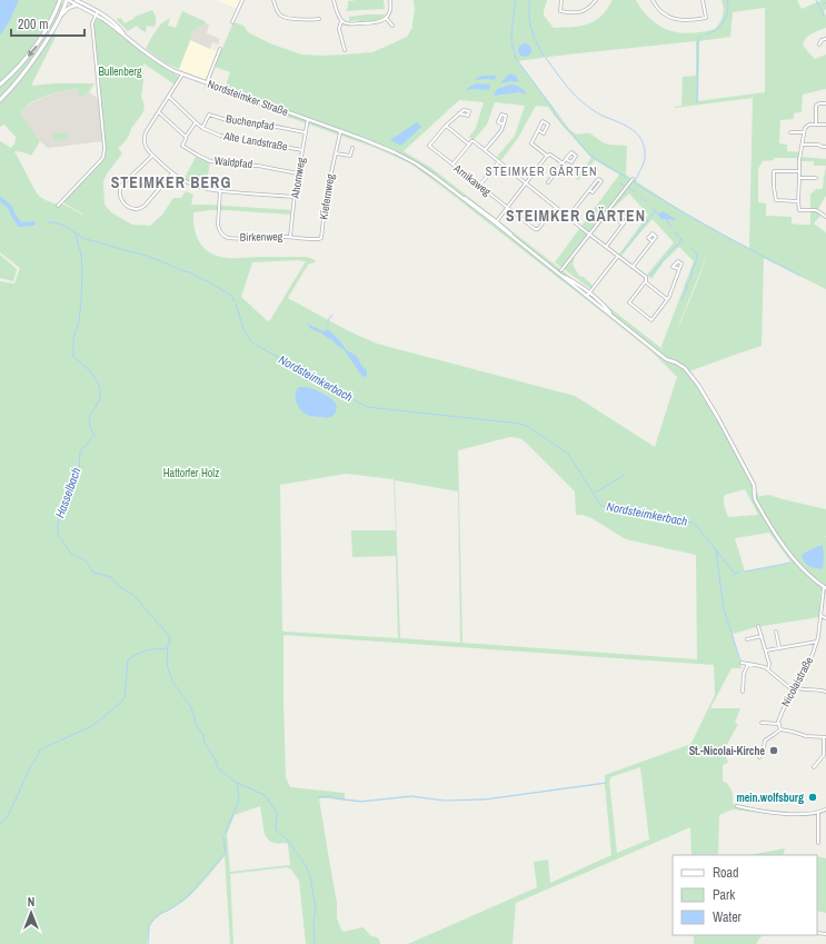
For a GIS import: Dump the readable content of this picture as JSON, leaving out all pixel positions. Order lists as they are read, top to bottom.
{
  "streets": {
    "street": [
      "Nordsteimker Straße",
      "Buchenpfad",
      "Alte Landstraße",
      "Waldpfad",
      "Ahornweg",
      "Arnikaweg",
      "Kiefernweg",
      "Birkenweg",
      "Nicolaistraße"
    ]
  },
  "crossings": [
    ["Nordsteimker Straße", "Ahornweg"],
    ["Nordsteimker Straße", "Kiefernweg"],
    ["Buchenpfad", "Alte Landstraße"],
    ["Buchenpfad", "Ahornweg"],
    ["Alte Landstraße", "Ahornweg"],
    ["Waldpfad", "Ahornweg"],
    ["Ahornweg", "Birkenweg"],
    ["Kiefernweg", "Birkenweg"]
  ],
  "districts": ["STEIMKER GÄRTEN", "STEIMKER BERG", "STEIMKER GÄRTEN"],
  "water": ["Nordsteimkerbach", "Hasselbach"],
  "parks": ["Bullenberg", "Hattorfer Holz"],
  "places": ["St.-Nicolai-Kirche", "mein.wolfsburg"],
  "legend": ["Road", "Park", "Water"],
  "scale_bar": "200 m",
  "north": "top"
}
